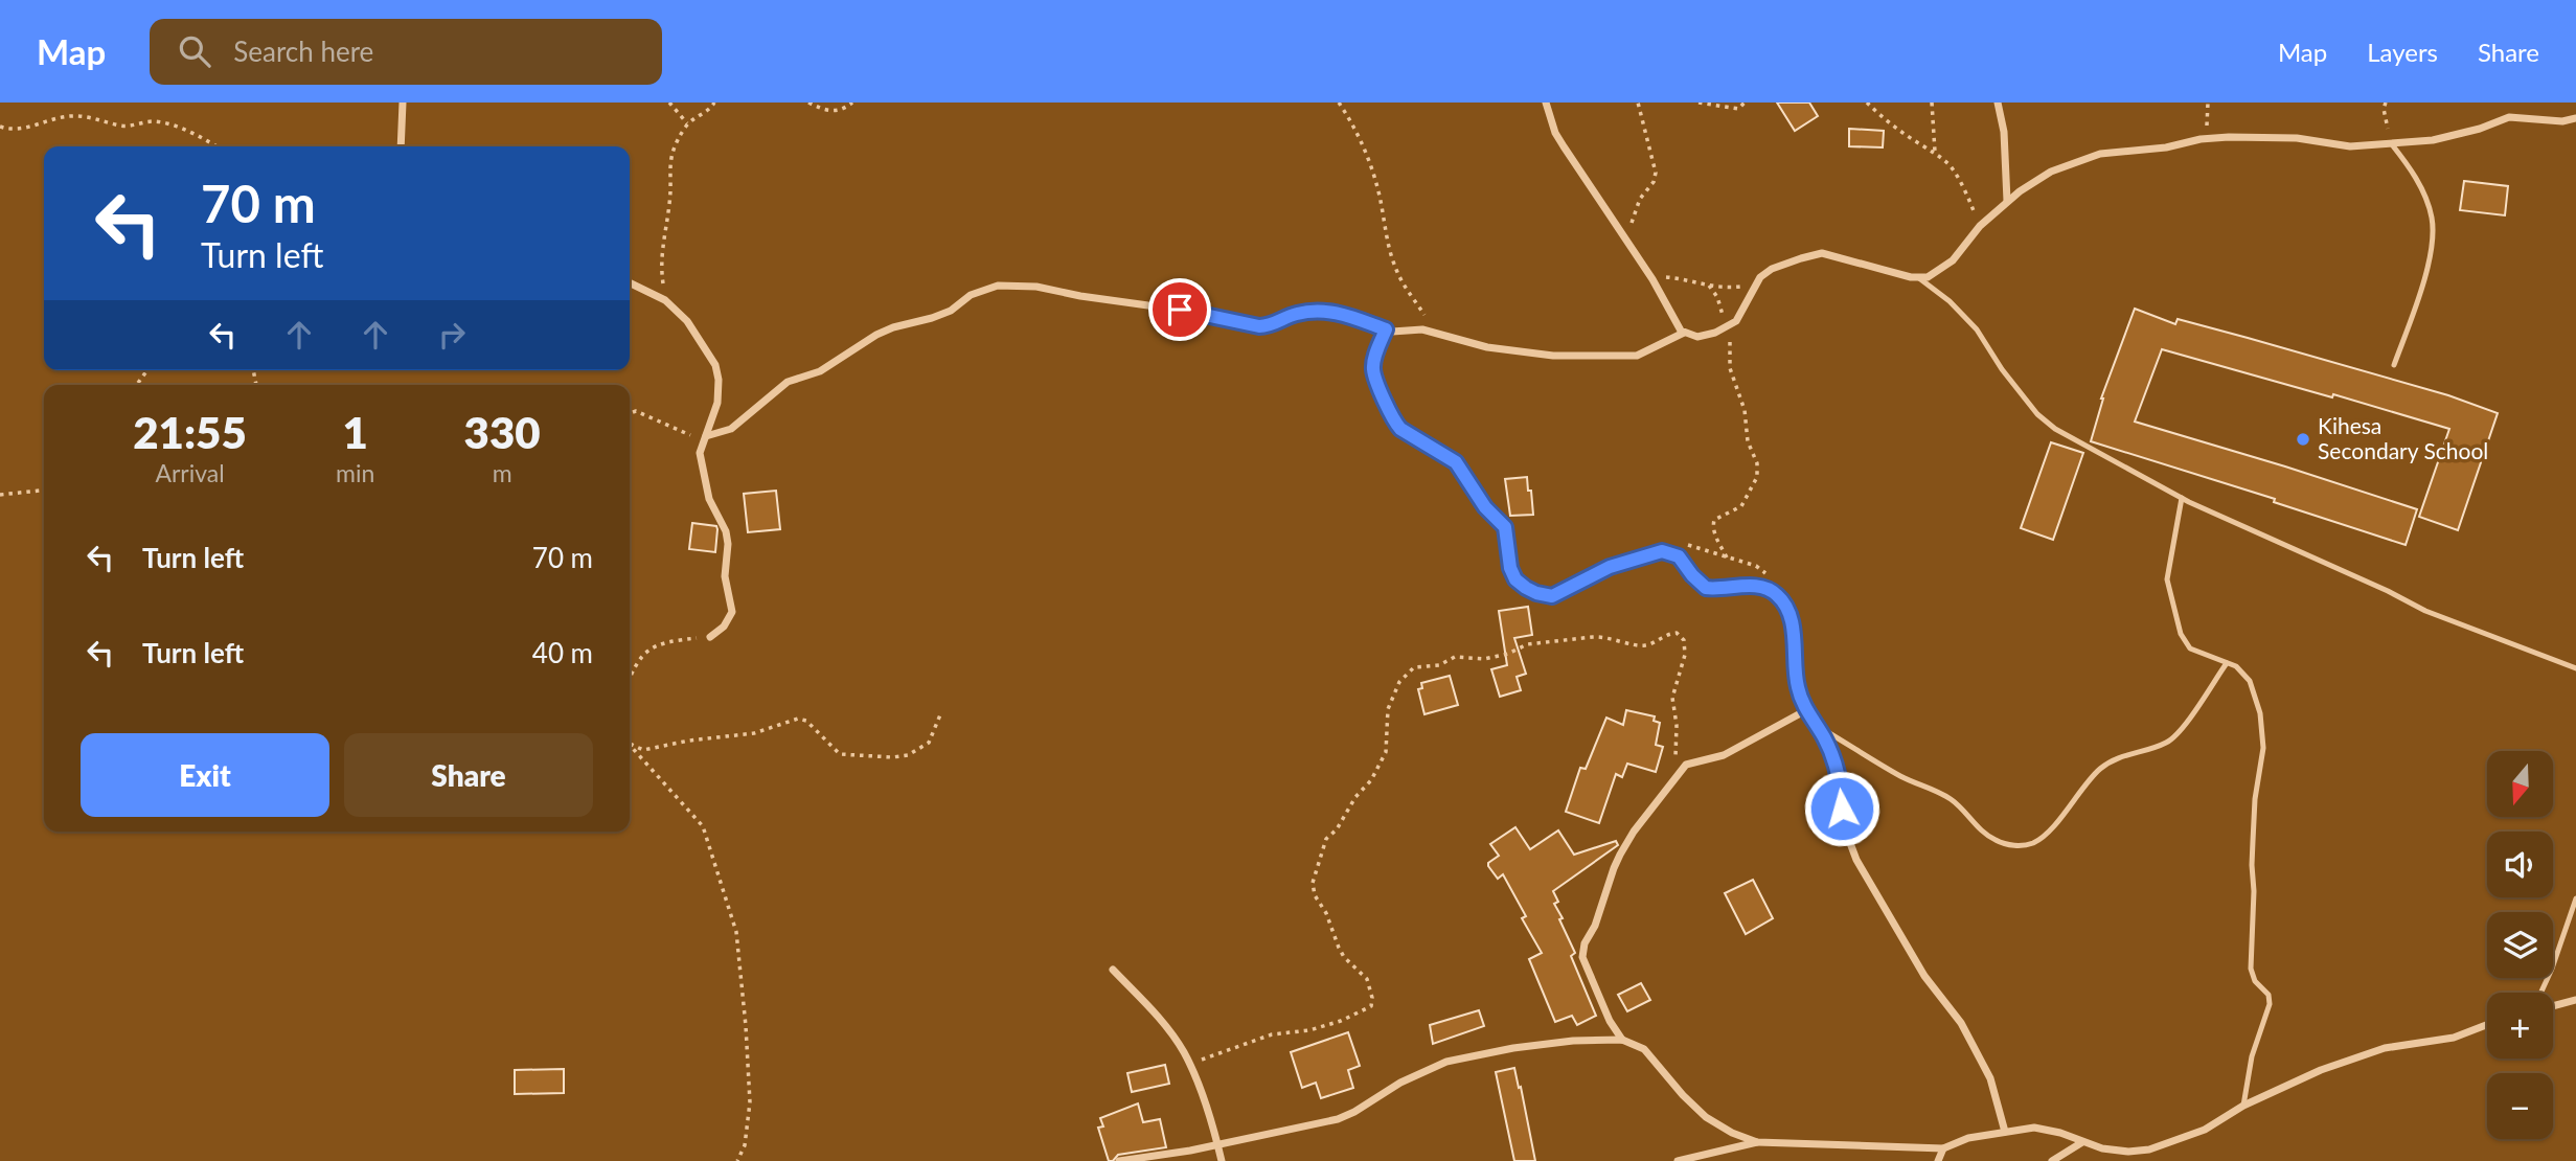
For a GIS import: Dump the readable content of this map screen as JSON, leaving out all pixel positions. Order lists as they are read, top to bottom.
{
  "places": ["Kihesa Secondary School"],
  "north": "bottom",
  "page": {
    "header": "Map",
    "search": "Search here",
    "nav": ["Map", "Layers", "Share"],
    "turn": ["70 m", "Turn left"],
    "eta": [
      "21:55",
      "Arrival",
      "1",
      "min",
      "330",
      "m"
    ],
    "list": [
      {
        "name": "Turn left",
        "value": "70 m"
      },
      {
        "name": "Turn left",
        "value": "40 m"
      }
    ],
    "buttons": ["Exit", "Share"],
    "map_buttons": ["+", "−"]
  }
}
